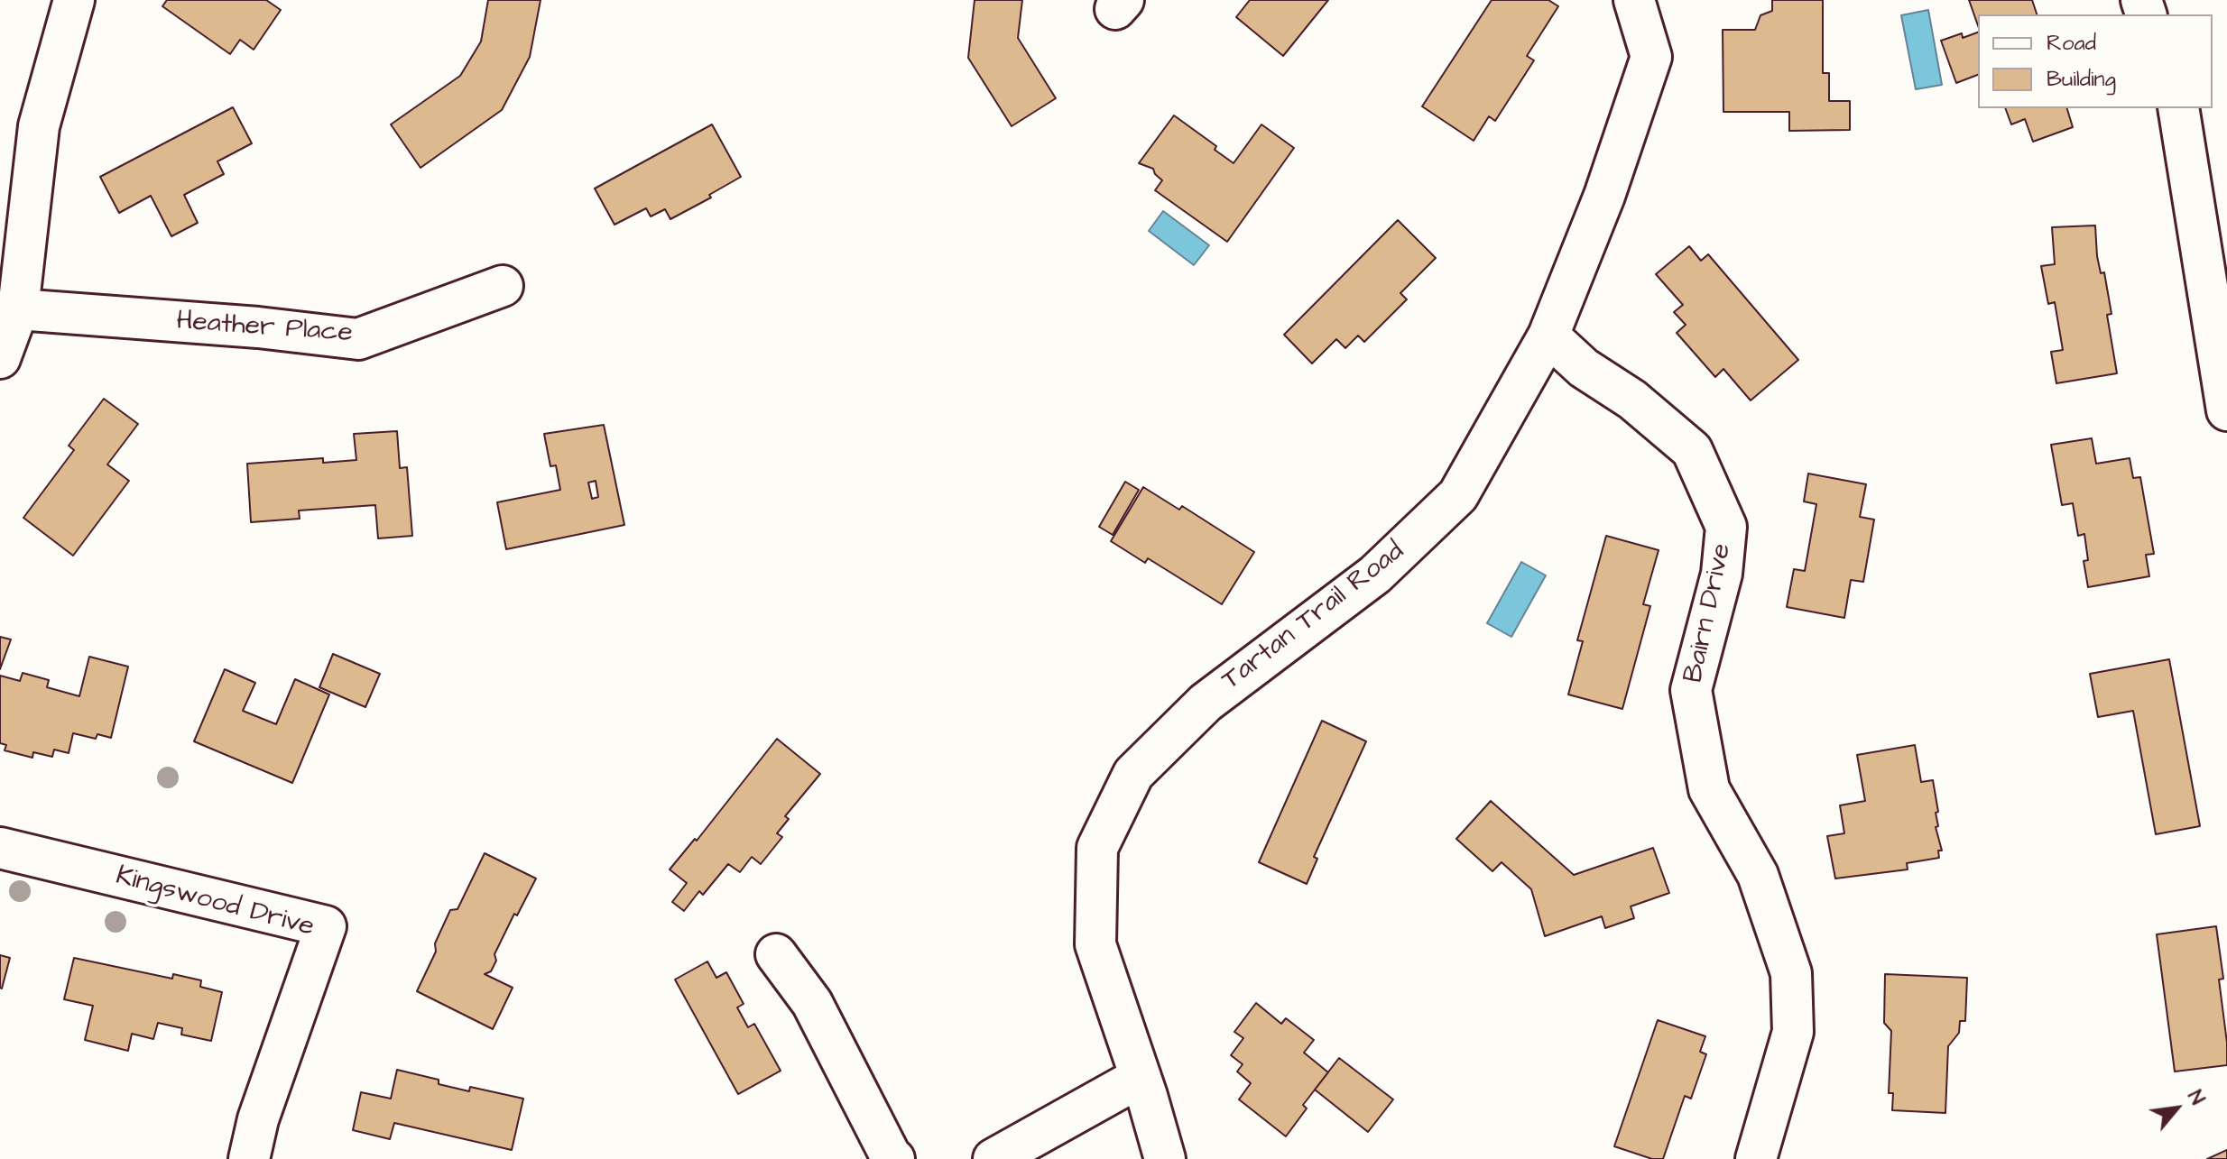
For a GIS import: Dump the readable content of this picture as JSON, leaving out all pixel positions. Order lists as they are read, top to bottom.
{
  "streets": {
    "street": [
      "Heather Place",
      "Bairn Drive",
      "Tartan Trail Road",
      "Kingswood Drive"
    ]
  },
  "crossings": [
    ["Bairn Drive", "Tartan Trail Road"]
  ],
  "legend": ["Road", "Building"],
  "north": "top right"
}
